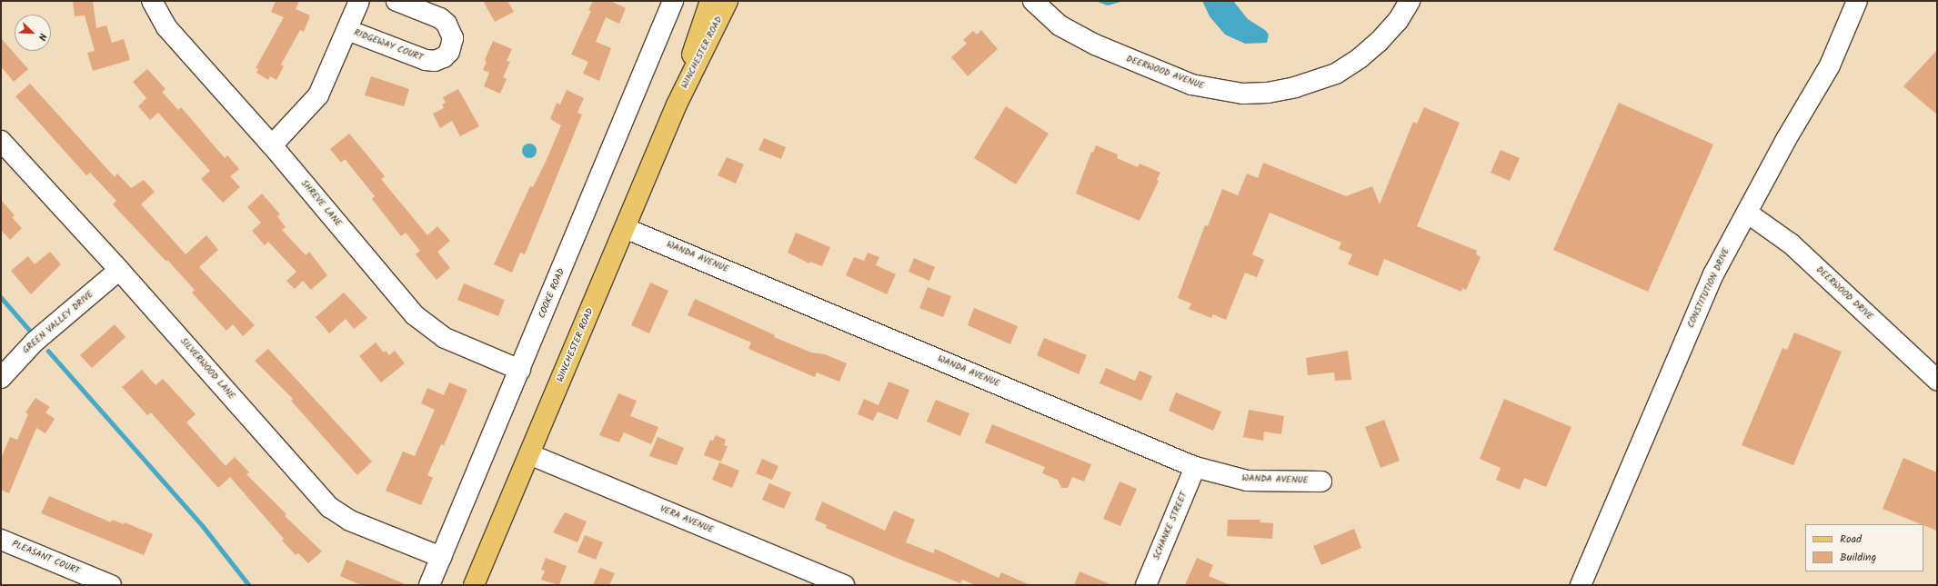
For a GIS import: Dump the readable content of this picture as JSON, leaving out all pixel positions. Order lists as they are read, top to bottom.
{
  "streets": {
    "main road": ["WINCHESTER ROAD"],
    "street": [
      "RIDGEWAY COURT",
      "DEERWOOD AVENUE",
      "SHREVE LANE",
      "WANDA AVENUE",
      "CONSTITUTION DRIVE",
      "COOKE ROAD",
      "DEERWOOD DRIVE",
      "GREEN VALLEY DRIVE",
      "SILVERWOOD LANE",
      "VERA AVENUE",
      "SCHANKE STREET",
      "PLEASANT COURT"
    ]
  },
  "crossings": [
    ["WINCHESTER ROAD", "WANDA AVENUE"],
    ["WINCHESTER ROAD", "VERA AVENUE"],
    ["SHREVE LANE", "COOKE ROAD"],
    ["WANDA AVENUE", "SCHANKE STREET"],
    ["CONSTITUTION DRIVE", "DEERWOOD DRIVE"],
    ["COOKE ROAD", "SILVERWOOD LANE"],
    ["GREEN VALLEY DRIVE", "SILVERWOOD LANE"]
  ],
  "legend": ["Road", "Building"],
  "north": "bottom right"
}
